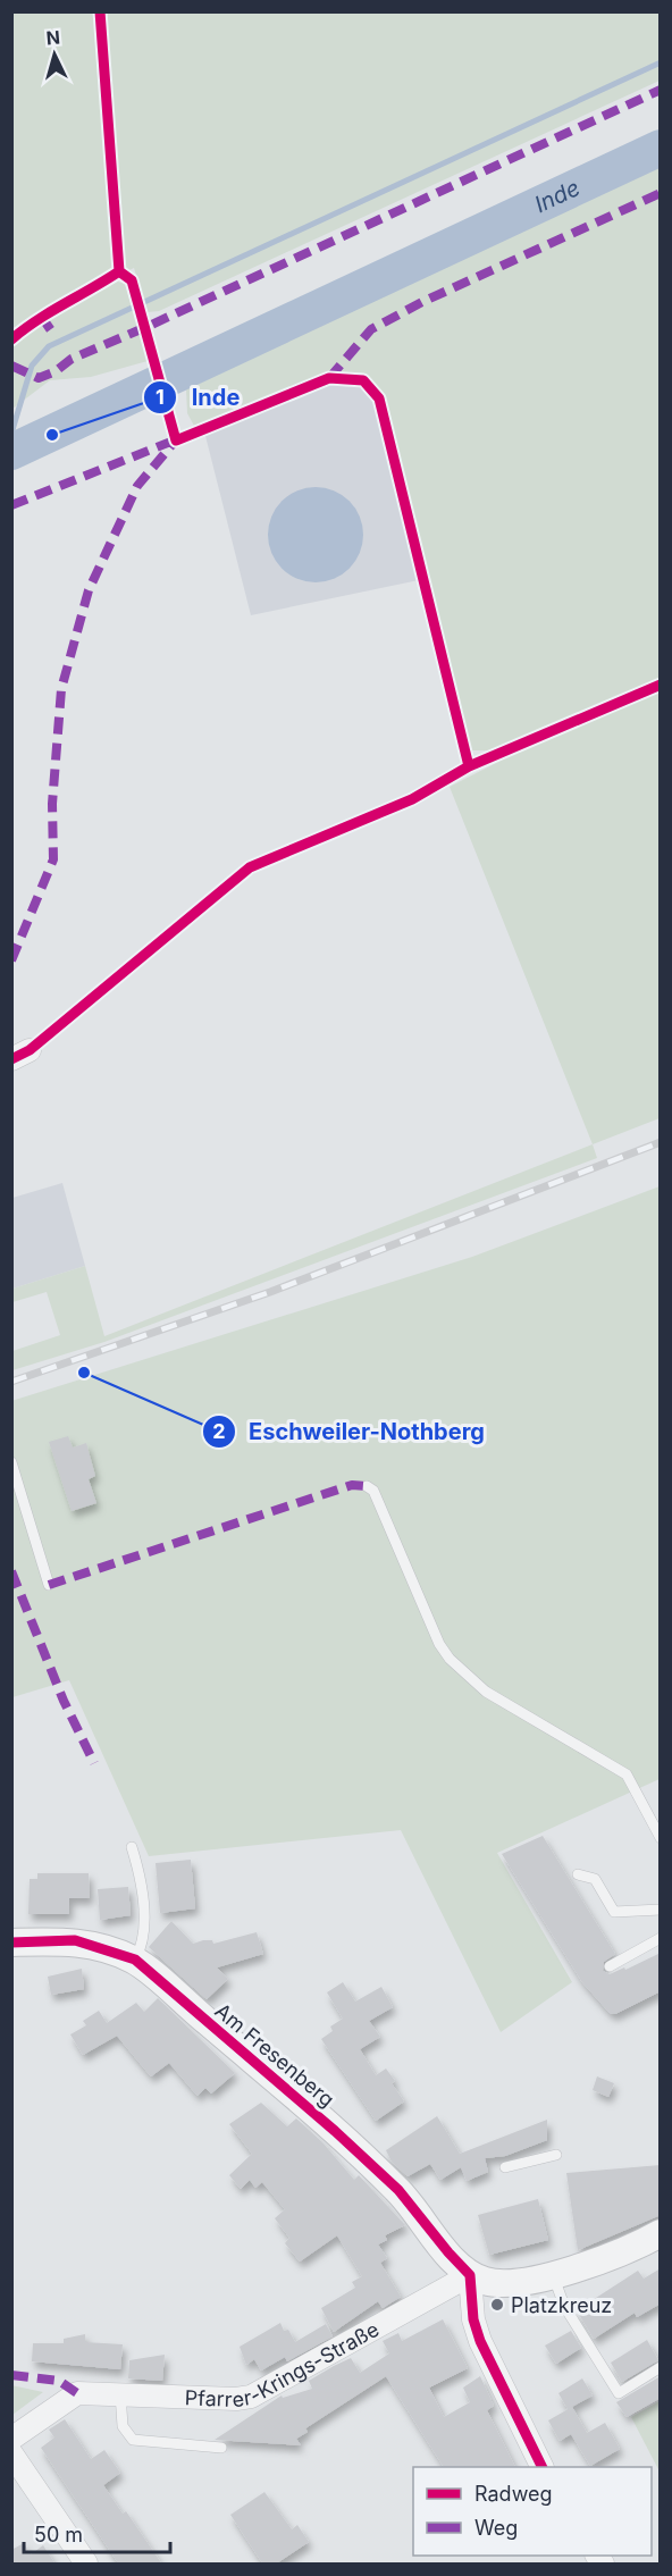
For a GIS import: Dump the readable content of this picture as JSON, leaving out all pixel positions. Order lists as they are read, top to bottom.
{
  "streets": {
    "street": ["Am Fresenberg", "Pfarrer-Krings-Straße"]
  },
  "crossings": [
    ["Am Fresenberg", "Pfarrer-Krings-Straße"]
  ],
  "water": ["Inde"],
  "places": ["Inde", "Eschweiler-Nothberg", "Platzkreuz"],
  "legend": ["Radweg", "Weg"],
  "scale_bar": "50 m",
  "north": "top"
}
